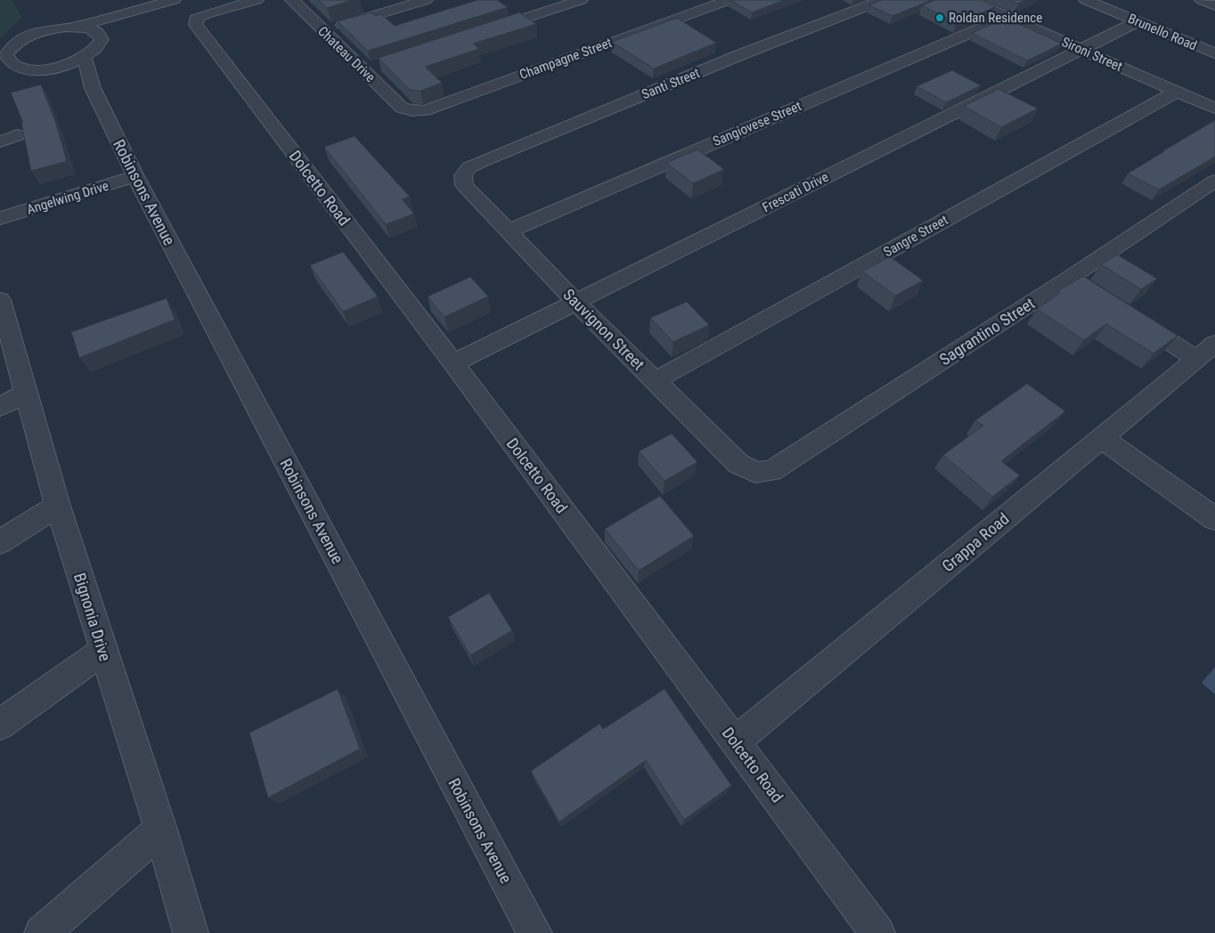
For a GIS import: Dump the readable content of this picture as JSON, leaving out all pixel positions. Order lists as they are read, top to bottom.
{
  "streets": {
    "street": [
      "Brunello Road",
      "Chateau Drive",
      "Sironi Street",
      "Champagne Street",
      "Santi Street",
      "Sangiovese Street",
      "Dolcetto Road",
      "Robinsons Avenue",
      "Frescati Drive",
      "Angelwing Drive",
      "Sangre Street",
      "Sauvignon Street",
      "Sagrantino Street",
      "Grappa Road",
      "Bignonia Drive"
    ]
  },
  "crossings": [
    ["Brunello Road", "Frescati Drive"],
    ["Chateau Drive", "Champagne Street"],
    ["Sironi Street", "Sangiovese Street"],
    ["Sironi Street", "Frescati Drive"],
    ["Sironi Street", "Sangre Street"],
    ["Santi Street", "Sauvignon Street"],
    ["Sangiovese Street", "Sauvignon Street"],
    ["Dolcetto Road", "Frescati Drive"],
    ["Dolcetto Road", "Grappa Road"],
    ["Robinsons Avenue", "Angelwing Drive"],
    ["Frescati Drive", "Sauvignon Street"],
    ["Sangre Street", "Sauvignon Street"],
    ["Sauvignon Street", "Sagrantino Street"]
  ],
  "places": ["Roldan Residence"]
}
